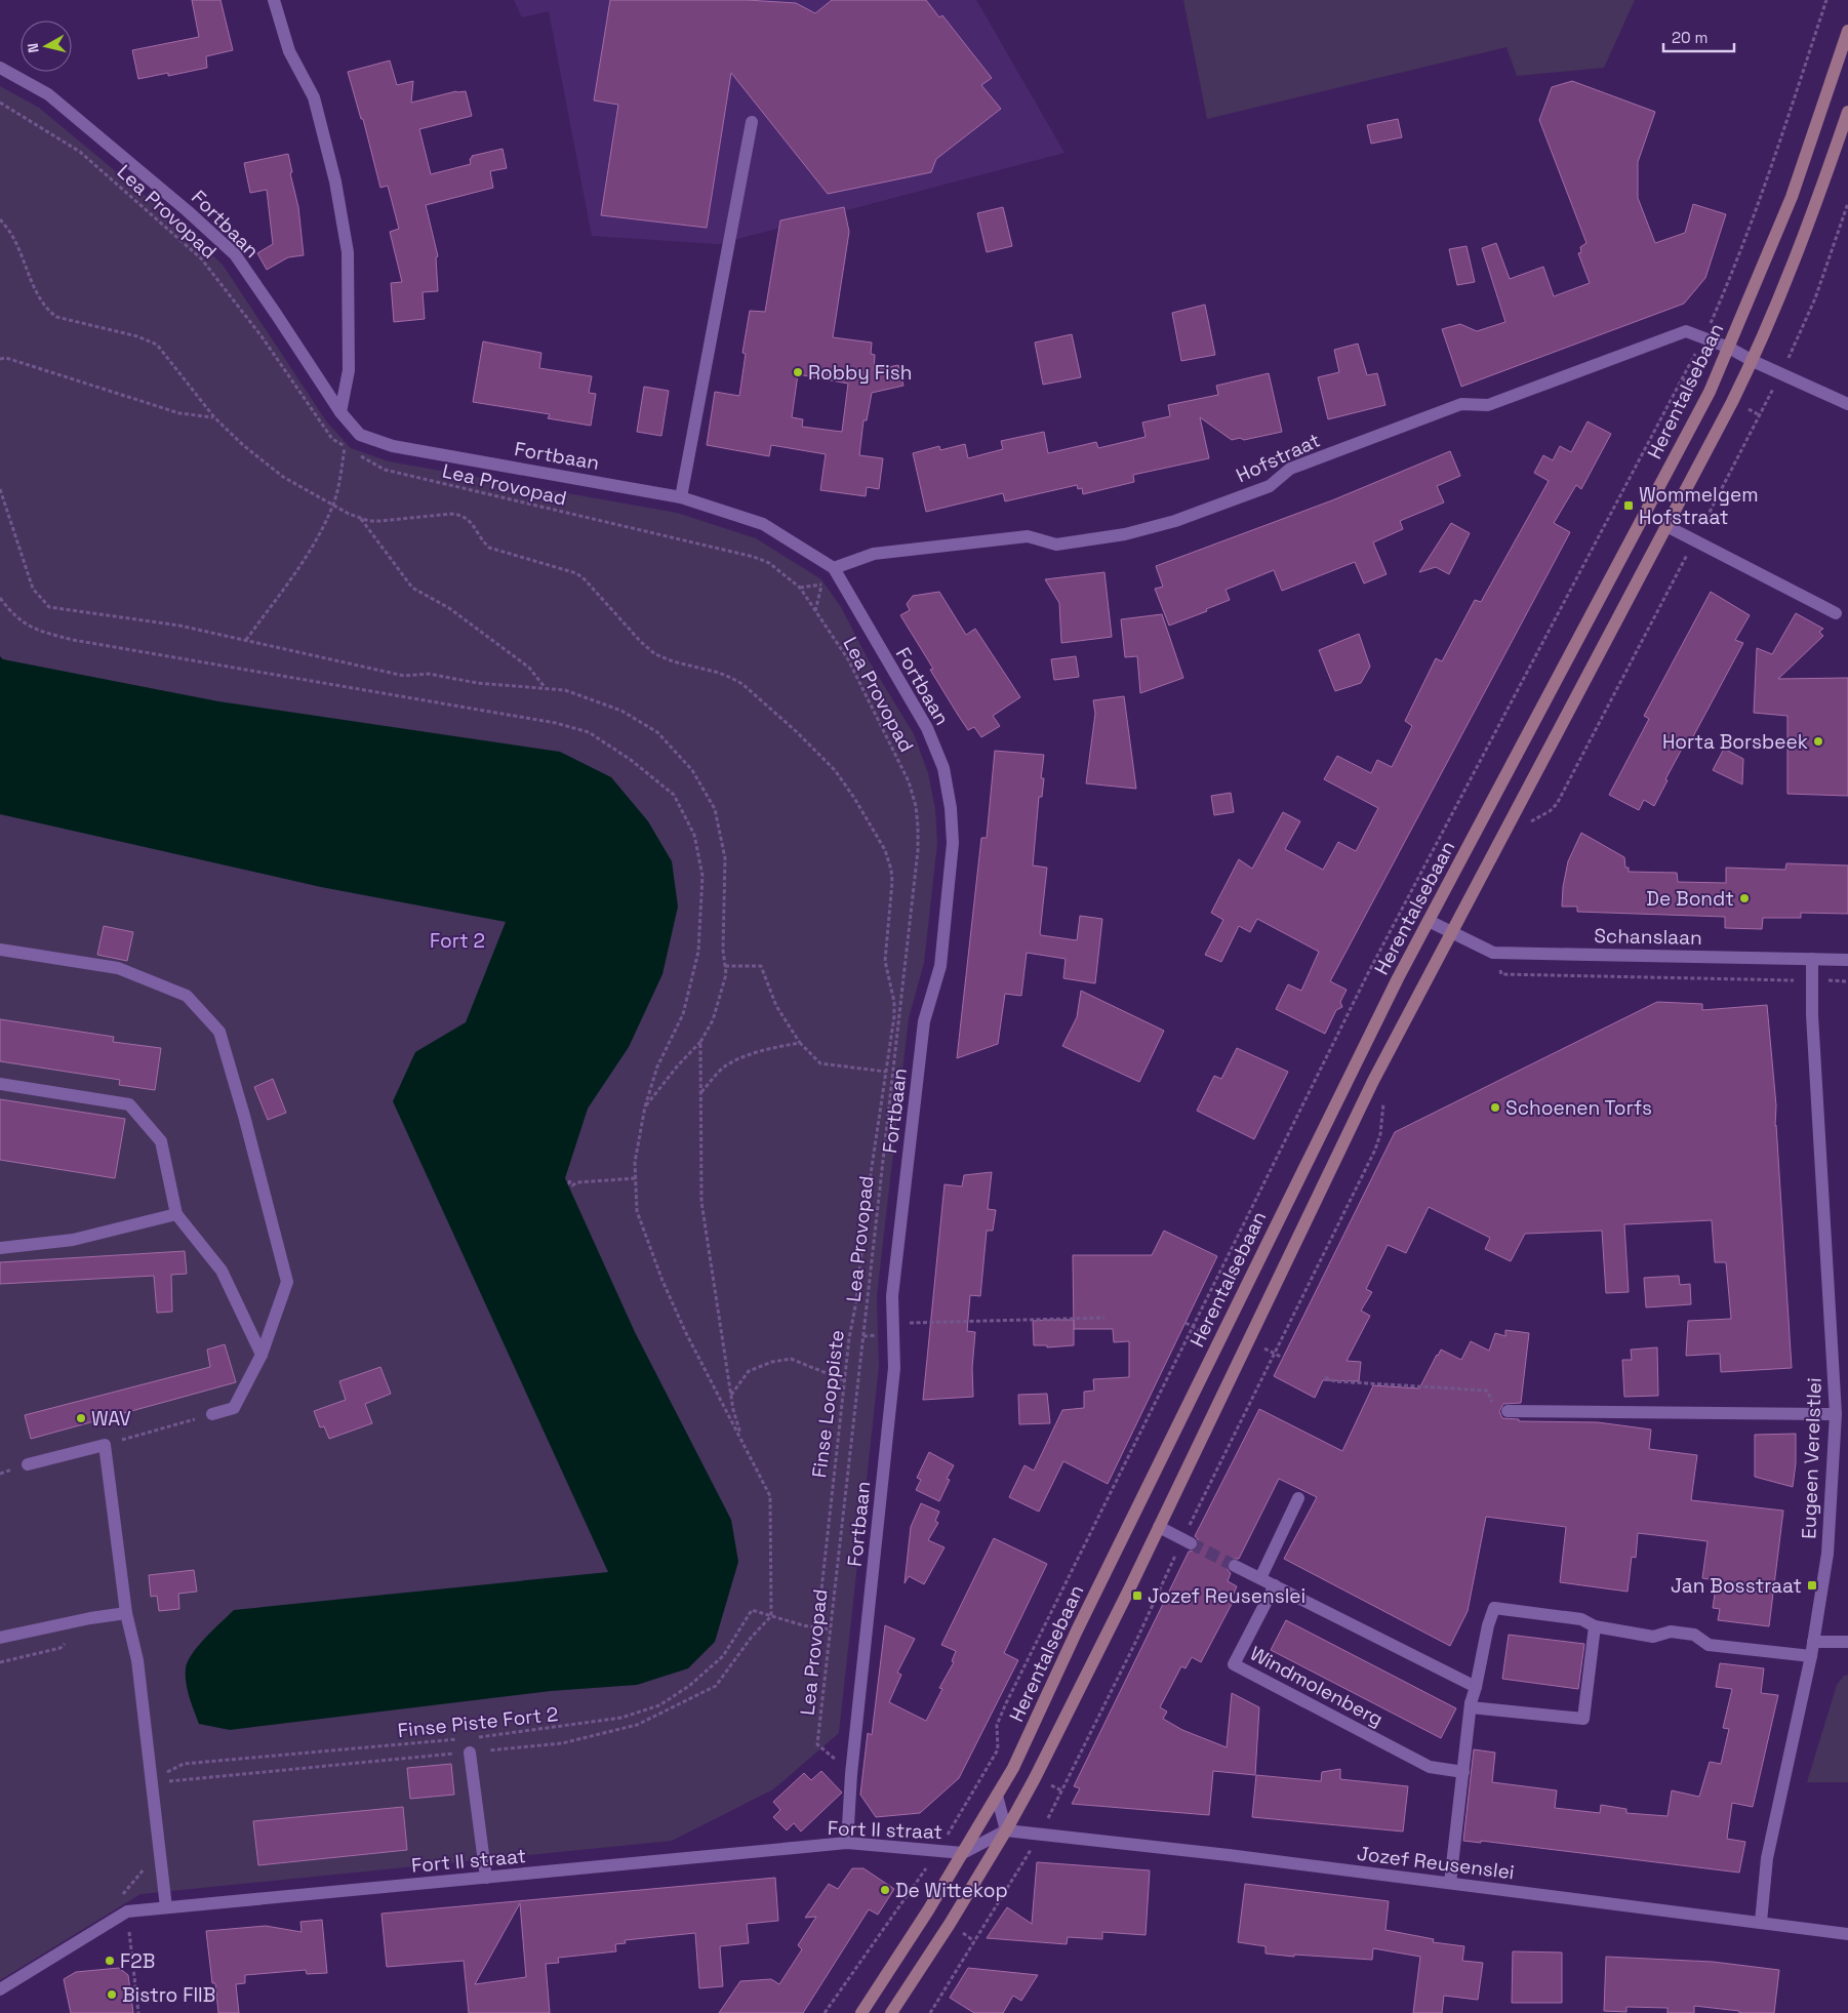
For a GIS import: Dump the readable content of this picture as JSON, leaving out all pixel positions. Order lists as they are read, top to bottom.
{
  "streets": {
    "main road": ["Herentalsebaan"],
    "street": [
      "Fortbaan",
      "Hofstraat",
      "Schanslaan",
      "Eugeen Verelstlei",
      "Windmolenberg",
      "Fort II straat",
      "Jozef Reusenslei"
    ],
    "path": ["Lea Provopad", "Finse Looppiste", "Finse Piste Fort 2"]
  },
  "crossings": [
    ["Lea Provopad", "Fortbaan"],
    ["Fortbaan", "Hofstraat"],
    ["Fortbaan", "Fort II straat"],
    ["Herentalsebaan", "Hofstraat"],
    ["Herentalsebaan", "Schanslaan"],
    ["Herentalsebaan", "Fort II straat"],
    ["Schanslaan", "Eugeen Verelstlei"],
    ["Eugeen Verelstlei", "Jozef Reusenslei"]
  ],
  "parks": ["Fort 2"],
  "places": {
    "other": [
      "Robby Fish",
      "Horta Borsbeek",
      "De Bondt",
      "Schoenen Torfs",
      "WAV",
      "De Wittekop",
      "F2B",
      "Bistro FIIB"
    ],
    "transit": ["Wommelgem Hofstraat", "Jan Bosstraat", "Jozef Reusenslei"]
  },
  "scale_bar": "20 m",
  "north": "left"
}
